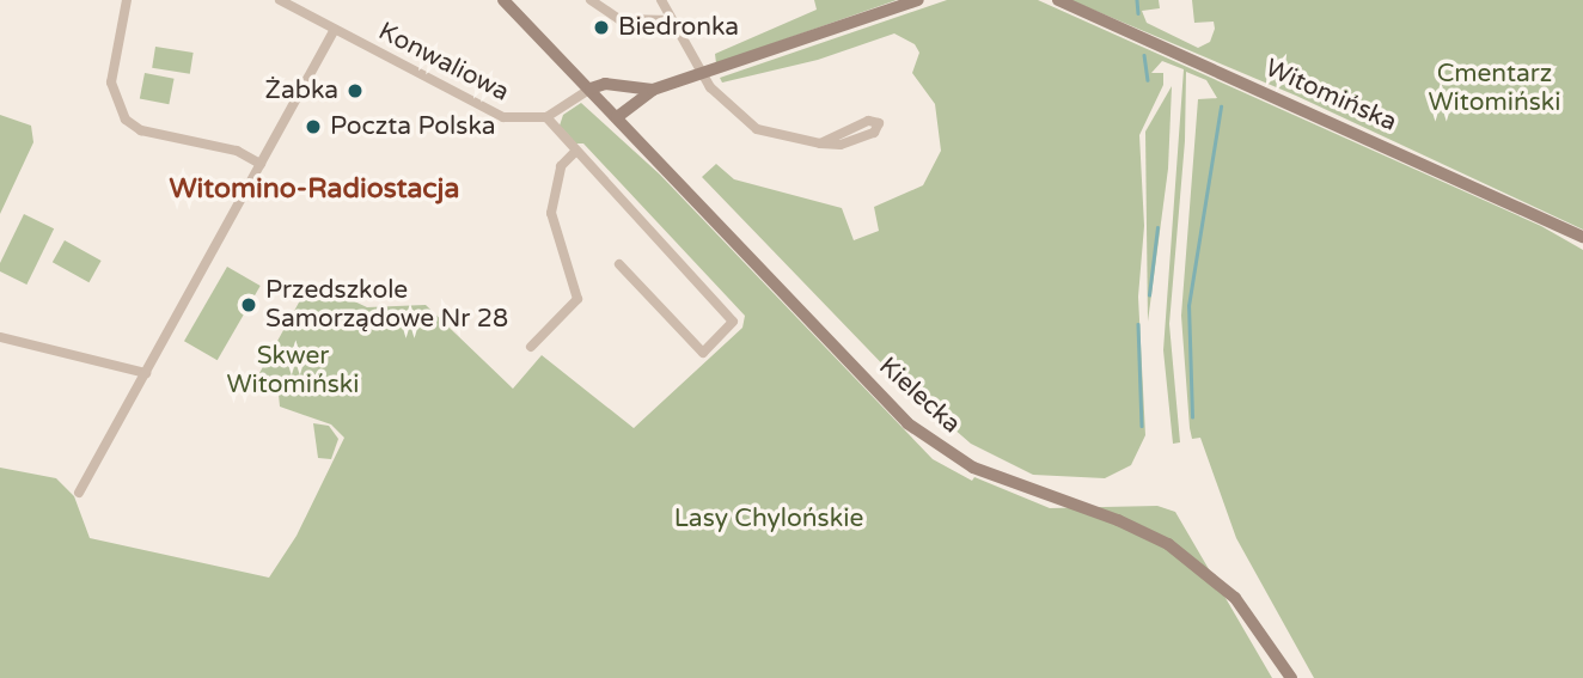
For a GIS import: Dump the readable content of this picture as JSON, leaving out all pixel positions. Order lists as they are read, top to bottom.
{
  "streets": {
    "main road": ["Witomińska", "Kielecka"],
    "street": ["Konwaliowa"]
  },
  "districts": ["Witomino-Radiostacja"],
  "parks": ["Cmentarz Witomiński", "Skwer Witomiński", "Lasy Chylońskie"],
  "places": [
    "Biedronka",
    "Żabka",
    "Poczta Polska",
    "Przedszkole Samorządowe Nr 28"
  ]
}
